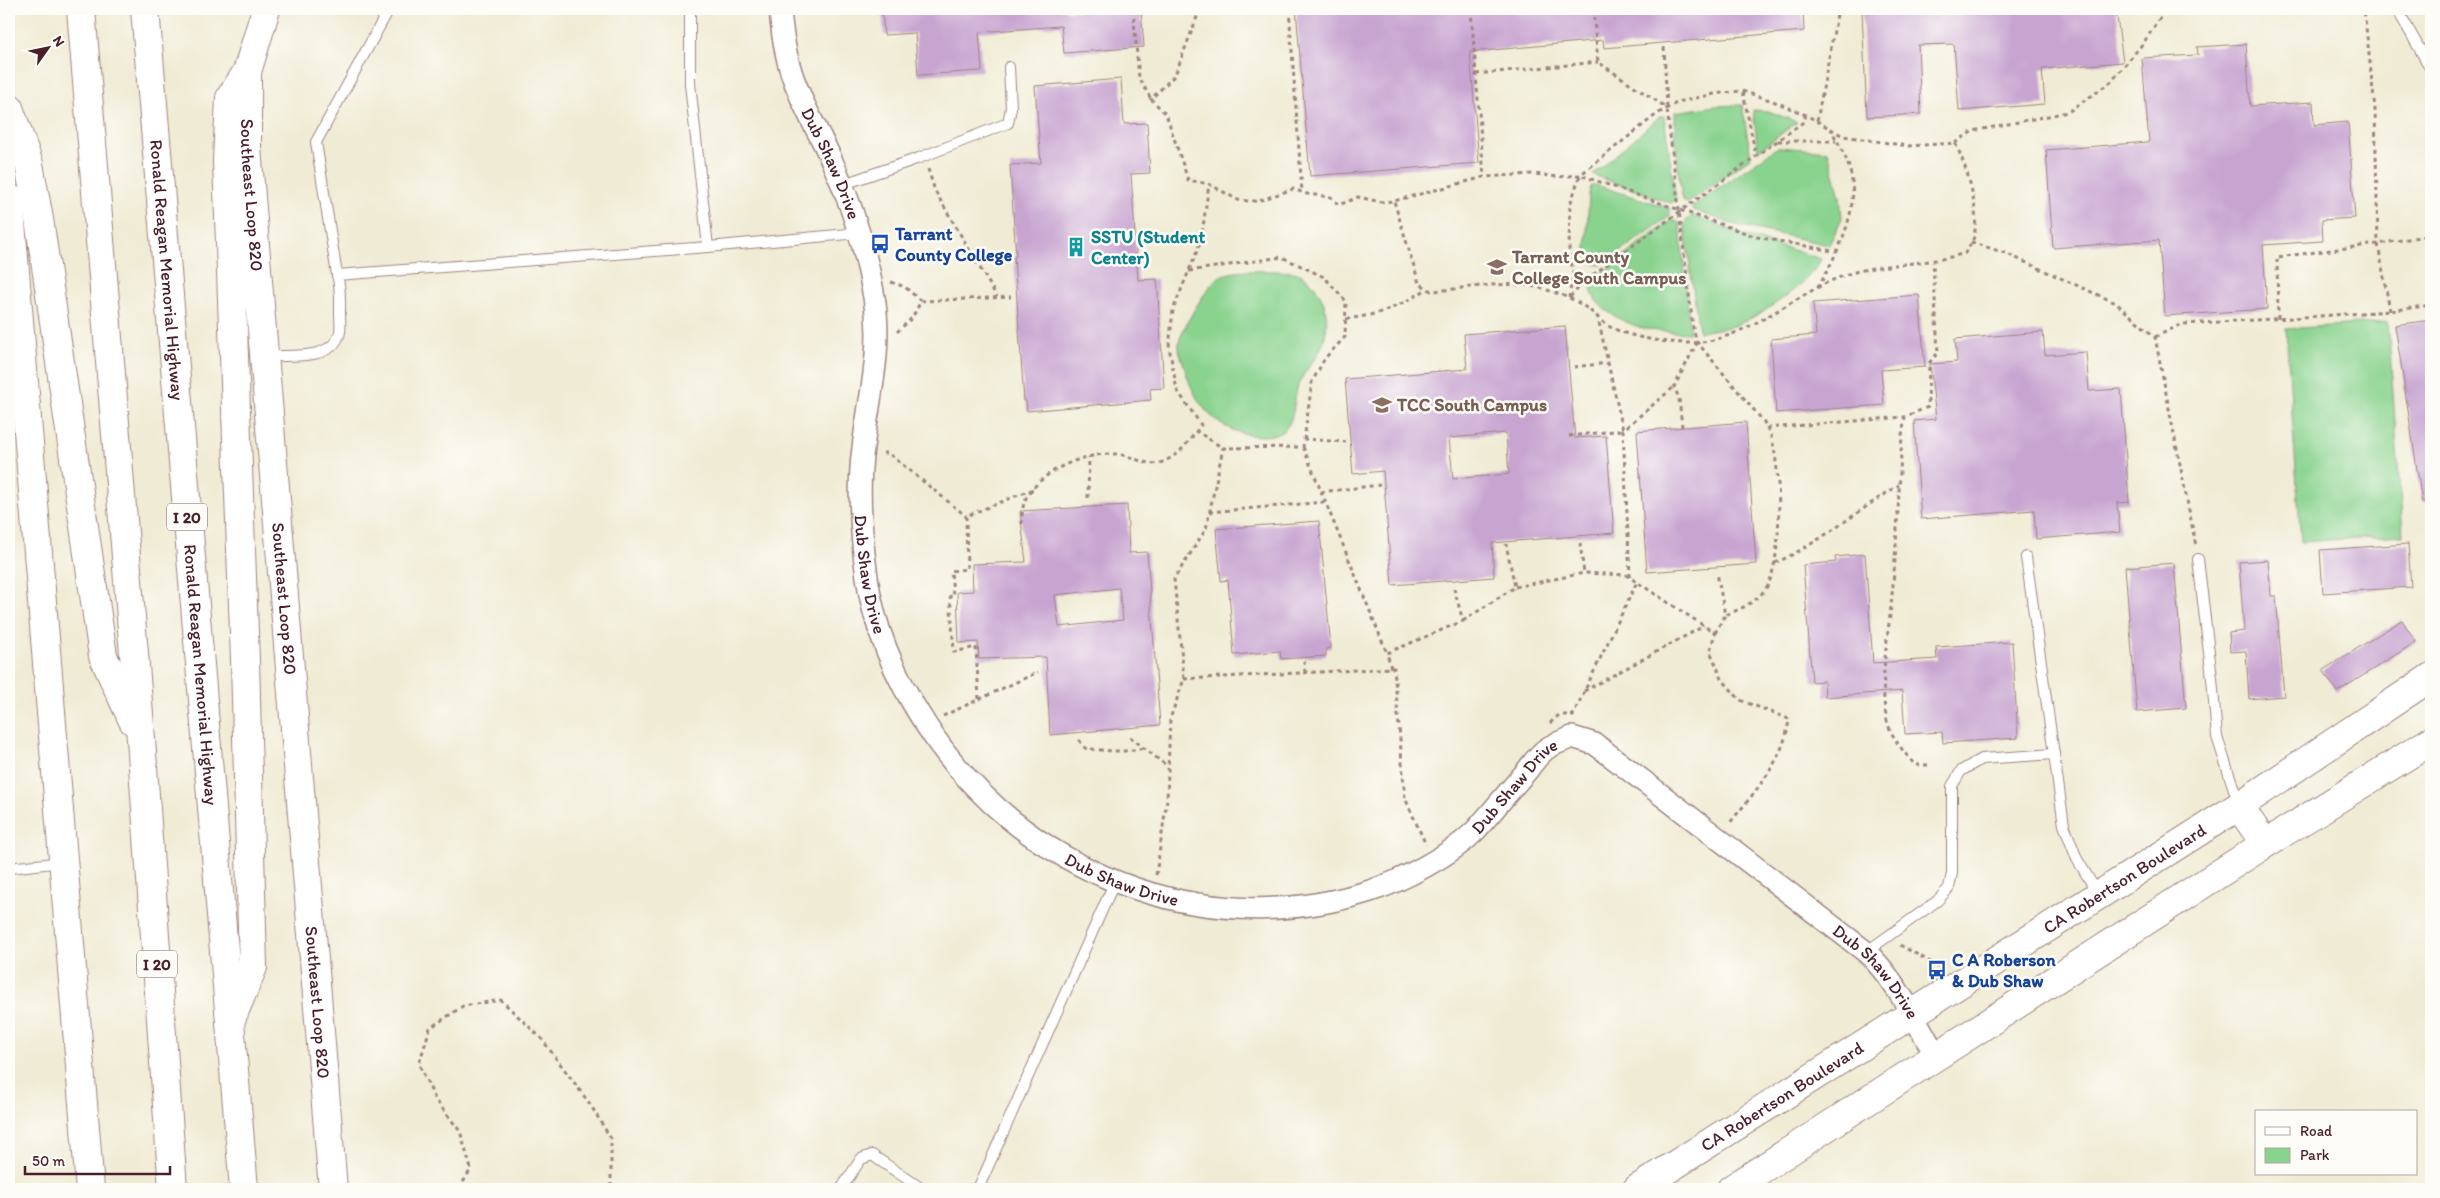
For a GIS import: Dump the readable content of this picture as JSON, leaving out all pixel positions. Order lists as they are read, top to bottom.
{
  "streets": {
    "main road": [
      "Southeast Loop 820",
      "Ronald Reagan Memorial Highway",
      "I 20",
      "CA Robertson Boulevard"
    ],
    "street": ["Dub Shaw Drive"]
  },
  "crossings": [
    ["Dub Shaw Drive", "CA Robertson Boulevard"]
  ],
  "places": {
    "bus stop": ["Tarrant County College", "C A Roberson & Dub Shaw"],
    "building": ["SSTU (Student Center)"],
    "school or university": ["Tarrant County College South Campus", "TCC South Campus"]
  },
  "legend": ["Road", "Park"],
  "scale_bar": "50 m",
  "north": "top right"
}
